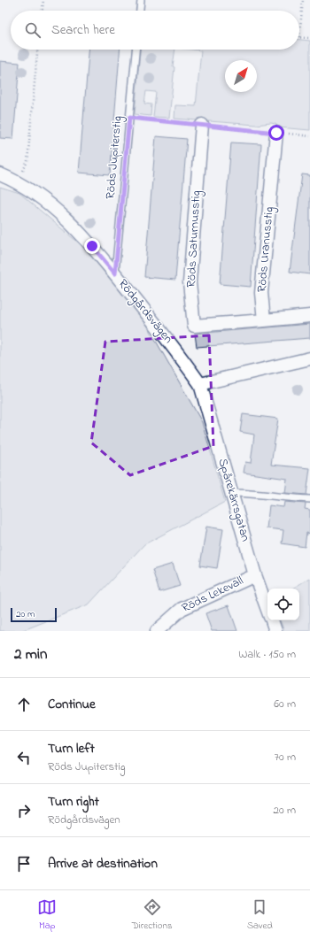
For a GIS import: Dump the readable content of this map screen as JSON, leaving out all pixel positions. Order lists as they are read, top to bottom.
{
  "streets": {
    "street": [
      "Röds Saturnusstig",
      "Röds Uranusstig",
      "Rödgårdsvägen",
      "Spårekärrsgatan",
      "Röds Lekevall"
    ],
    "lane": ["Röds Jupiterstig"]
  },
  "crossings": [
    ["Röds Jupiterstig", "Rödgårdsvägen"],
    ["Röds Saturnusstig", "Röds Uranusstig"],
    ["Rödgårdsvägen", "Spårekärrsgatan"],
    ["Spårekärrsgatan", "Röds Lekevall"]
  ],
  "scale_bar": "20 m",
  "north": "top right",
  "page": {
    "search": "Search here",
    "scale": "20 m",
    "heading": ["2 min", "Walk · 150 m"],
    "list": [
      ["Continue", "60 m"],
      ["Turn left", "Röds Jupiterstig", "70 m"],
      ["Turn right", "Rödgårdsvägen", "20 m"],
      "Arrive at destination"
    ],
    "nav": ["Map", "Directions", "Saved"]
  }
}
